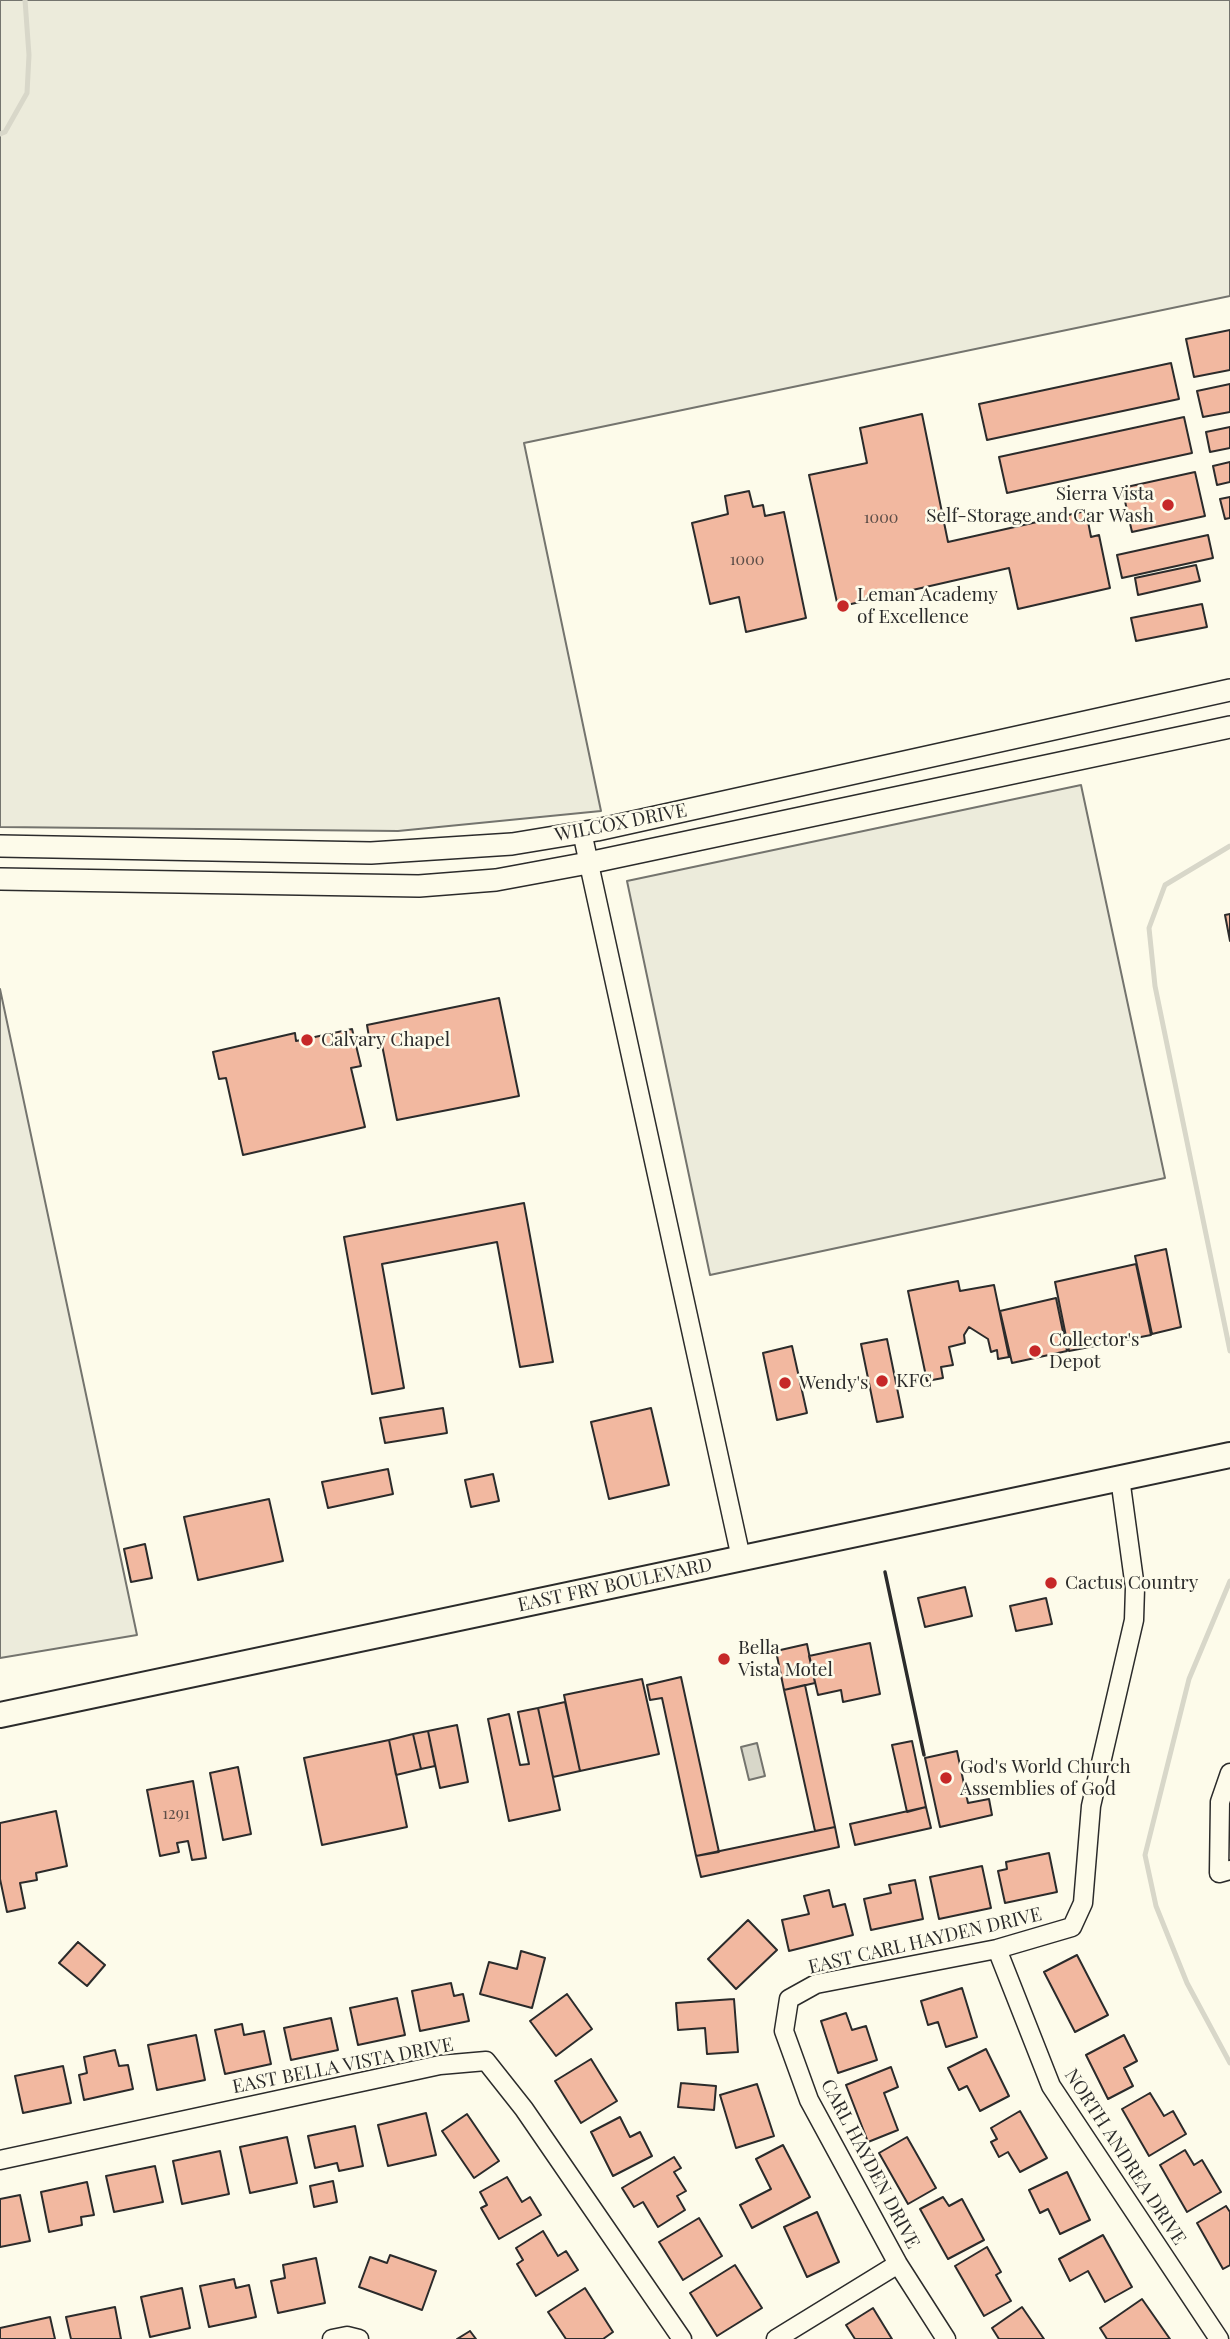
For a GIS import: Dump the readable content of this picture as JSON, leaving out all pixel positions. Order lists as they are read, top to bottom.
{
  "streets": {
    "main road": ["EAST FRY BOULEVARD"],
    "street": [
      "WILCOX DRIVE",
      "EAST CARL HAYDEN DRIVE",
      "EAST BELLA VISTA DRIVE",
      "NORTH ANDREA DRIVE",
      "CARL HAYDEN DRIVE"
    ]
  },
  "crossings": [
    ["EAST FRY BOULEVARD", "EAST CARL HAYDEN DRIVE"],
    ["EAST CARL HAYDEN DRIVE", "NORTH ANDREA DRIVE"],
    ["EAST CARL HAYDEN DRIVE", "CARL HAYDEN DRIVE"]
  ],
  "places": [
    "Sierra Vista Self-Storage and Car Wash",
    "Leman Academy of Excellence",
    "Calvary Chapel",
    "Collector's Depot",
    "KFC",
    "Wendy's",
    "Cactus Country",
    "Bella Vista Motel",
    "God's World Church Assemblies of God"
  ],
  "house_numbers": ["1000", "1000", "1291"]
}
